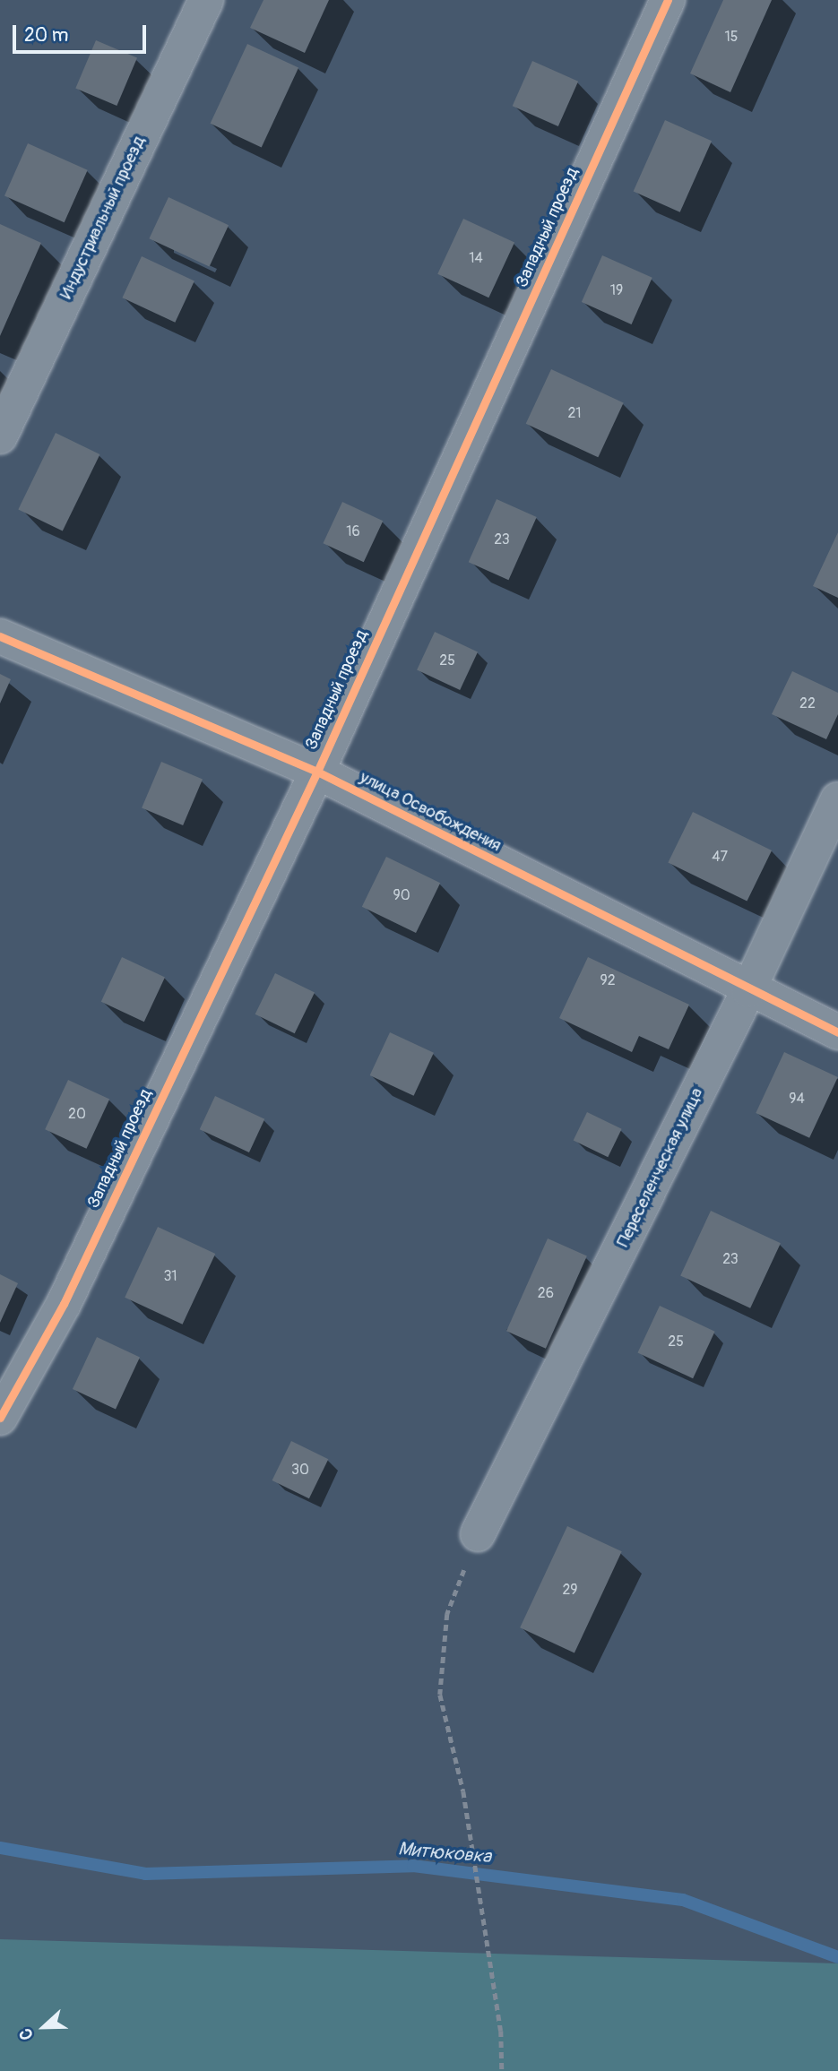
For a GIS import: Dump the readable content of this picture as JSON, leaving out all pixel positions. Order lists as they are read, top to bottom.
{
  "streets": {
    "street": [
      "Индустриальный проезд",
      "Западный проезд",
      "улица Освобождения",
      "Переселенческая улица"
    ]
  },
  "crossings": [
    ["Западный проезд", "улица Освобождения"],
    ["улица Освобождения", "Переселенческая улица"]
  ],
  "water": ["Митюковка"],
  "house_numbers": [
    "15",
    "14",
    "19",
    "21",
    "16",
    "23",
    "25",
    "22",
    "47",
    "90",
    "92",
    "94",
    "20",
    "23",
    "31",
    "26",
    "25",
    "30",
    "29"
  ],
  "scale_bar": "20 m",
  "north": "left"
}
